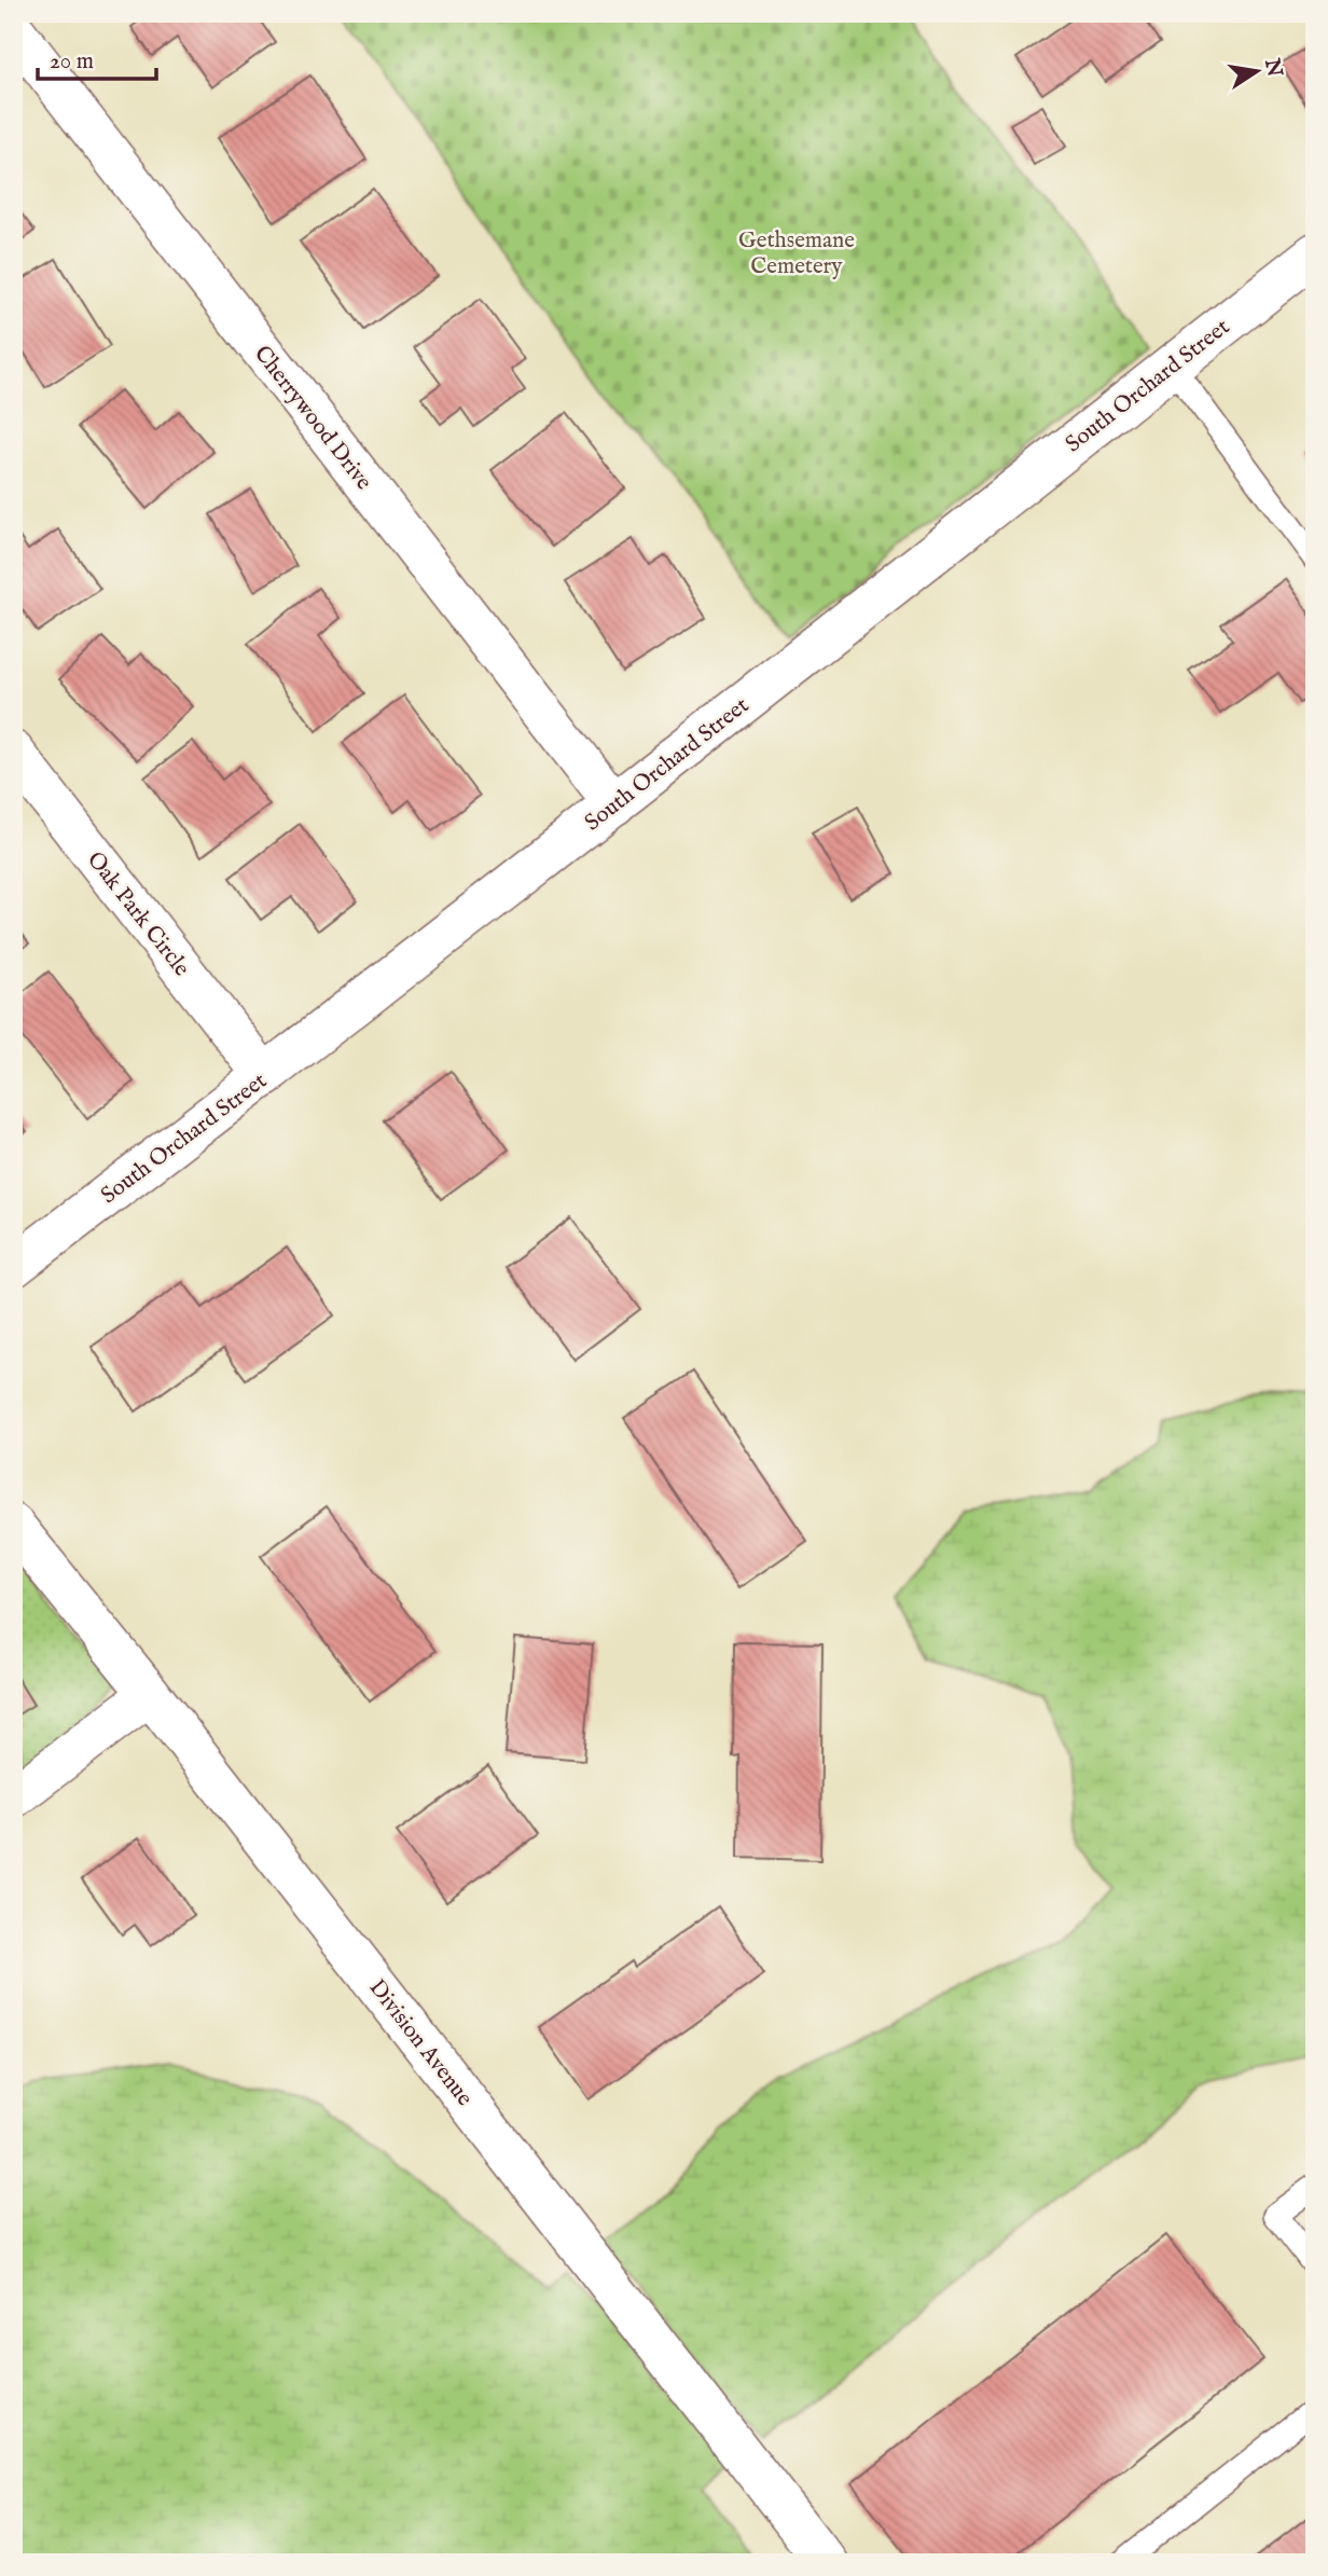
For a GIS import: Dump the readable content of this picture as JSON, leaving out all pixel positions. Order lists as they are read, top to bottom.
{
  "streets": {
    "street": [
      "South Orchard Street",
      "Cherrywood Drive",
      "Oak Park Circle",
      "Division Avenue"
    ]
  },
  "crossings": [
    ["South Orchard Street", "Cherrywood Drive"],
    ["South Orchard Street", "Oak Park Circle"]
  ],
  "parks": ["Gethsemane Cemetery"],
  "scale_bar": "20 m",
  "north": "right"
}
